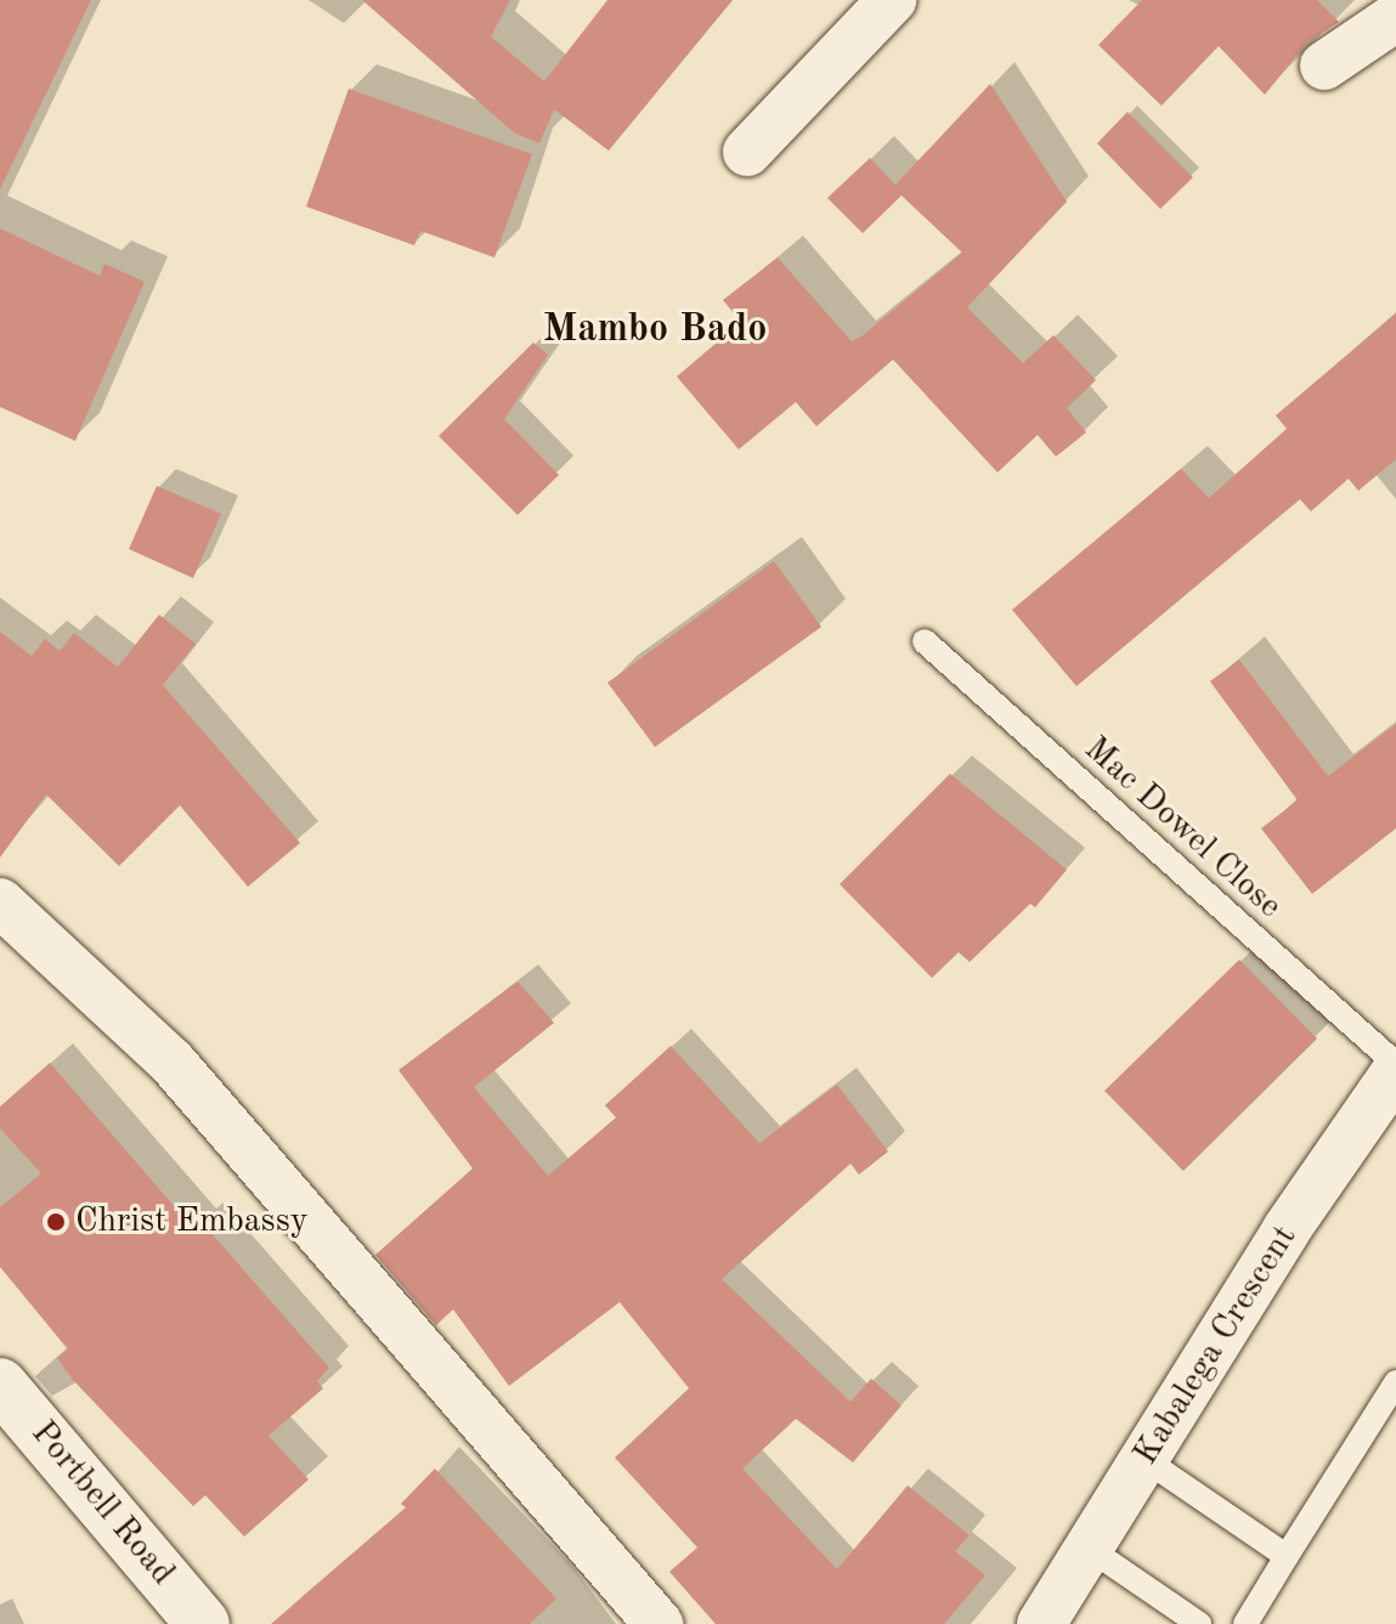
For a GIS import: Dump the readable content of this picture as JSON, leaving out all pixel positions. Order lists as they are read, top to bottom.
{
  "streets": {
    "main road": ["Portbell Road"],
    "street": ["Kabalega Crescent"],
    "lane": ["Mac Dowel Close"]
  },
  "crossings": [
    ["Mac Dowel Close", "Kabalega Crescent"]
  ],
  "districts": ["Mambo Bado"],
  "places": ["Christ Embassy"]
}
